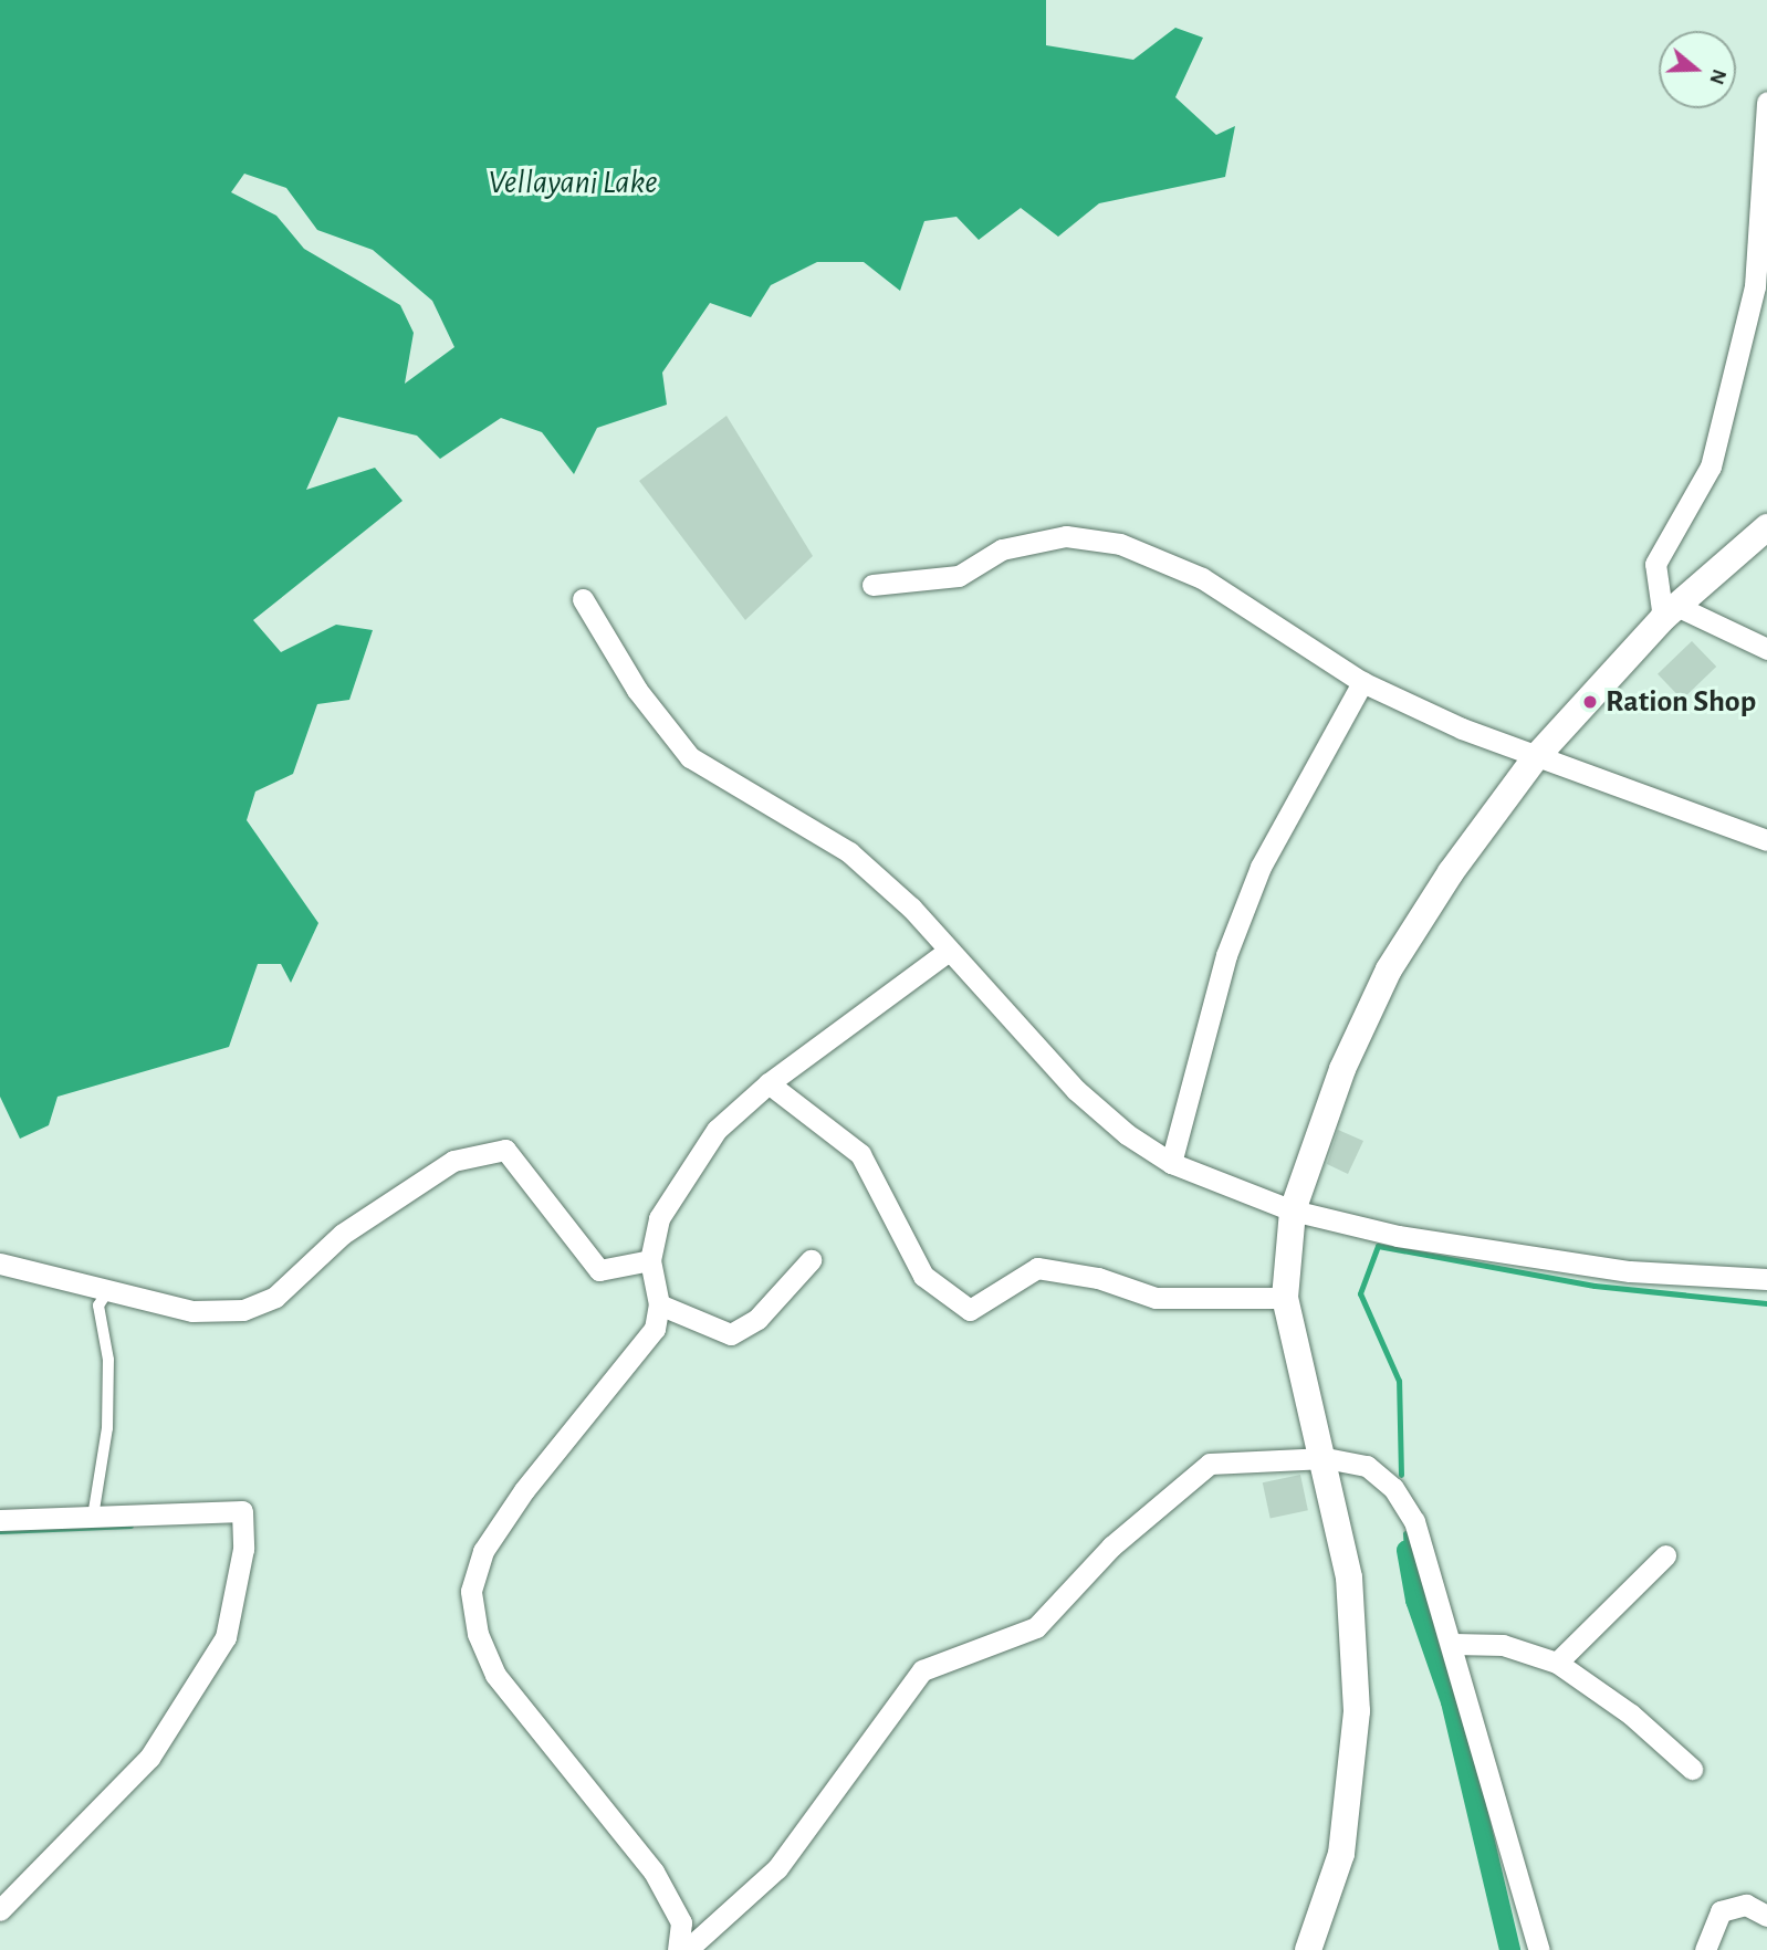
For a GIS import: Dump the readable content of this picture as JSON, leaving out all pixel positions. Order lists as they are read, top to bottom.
{
  "water": ["Vellayani Lake"],
  "places": ["Ration Shop"],
  "north": "right"
}
